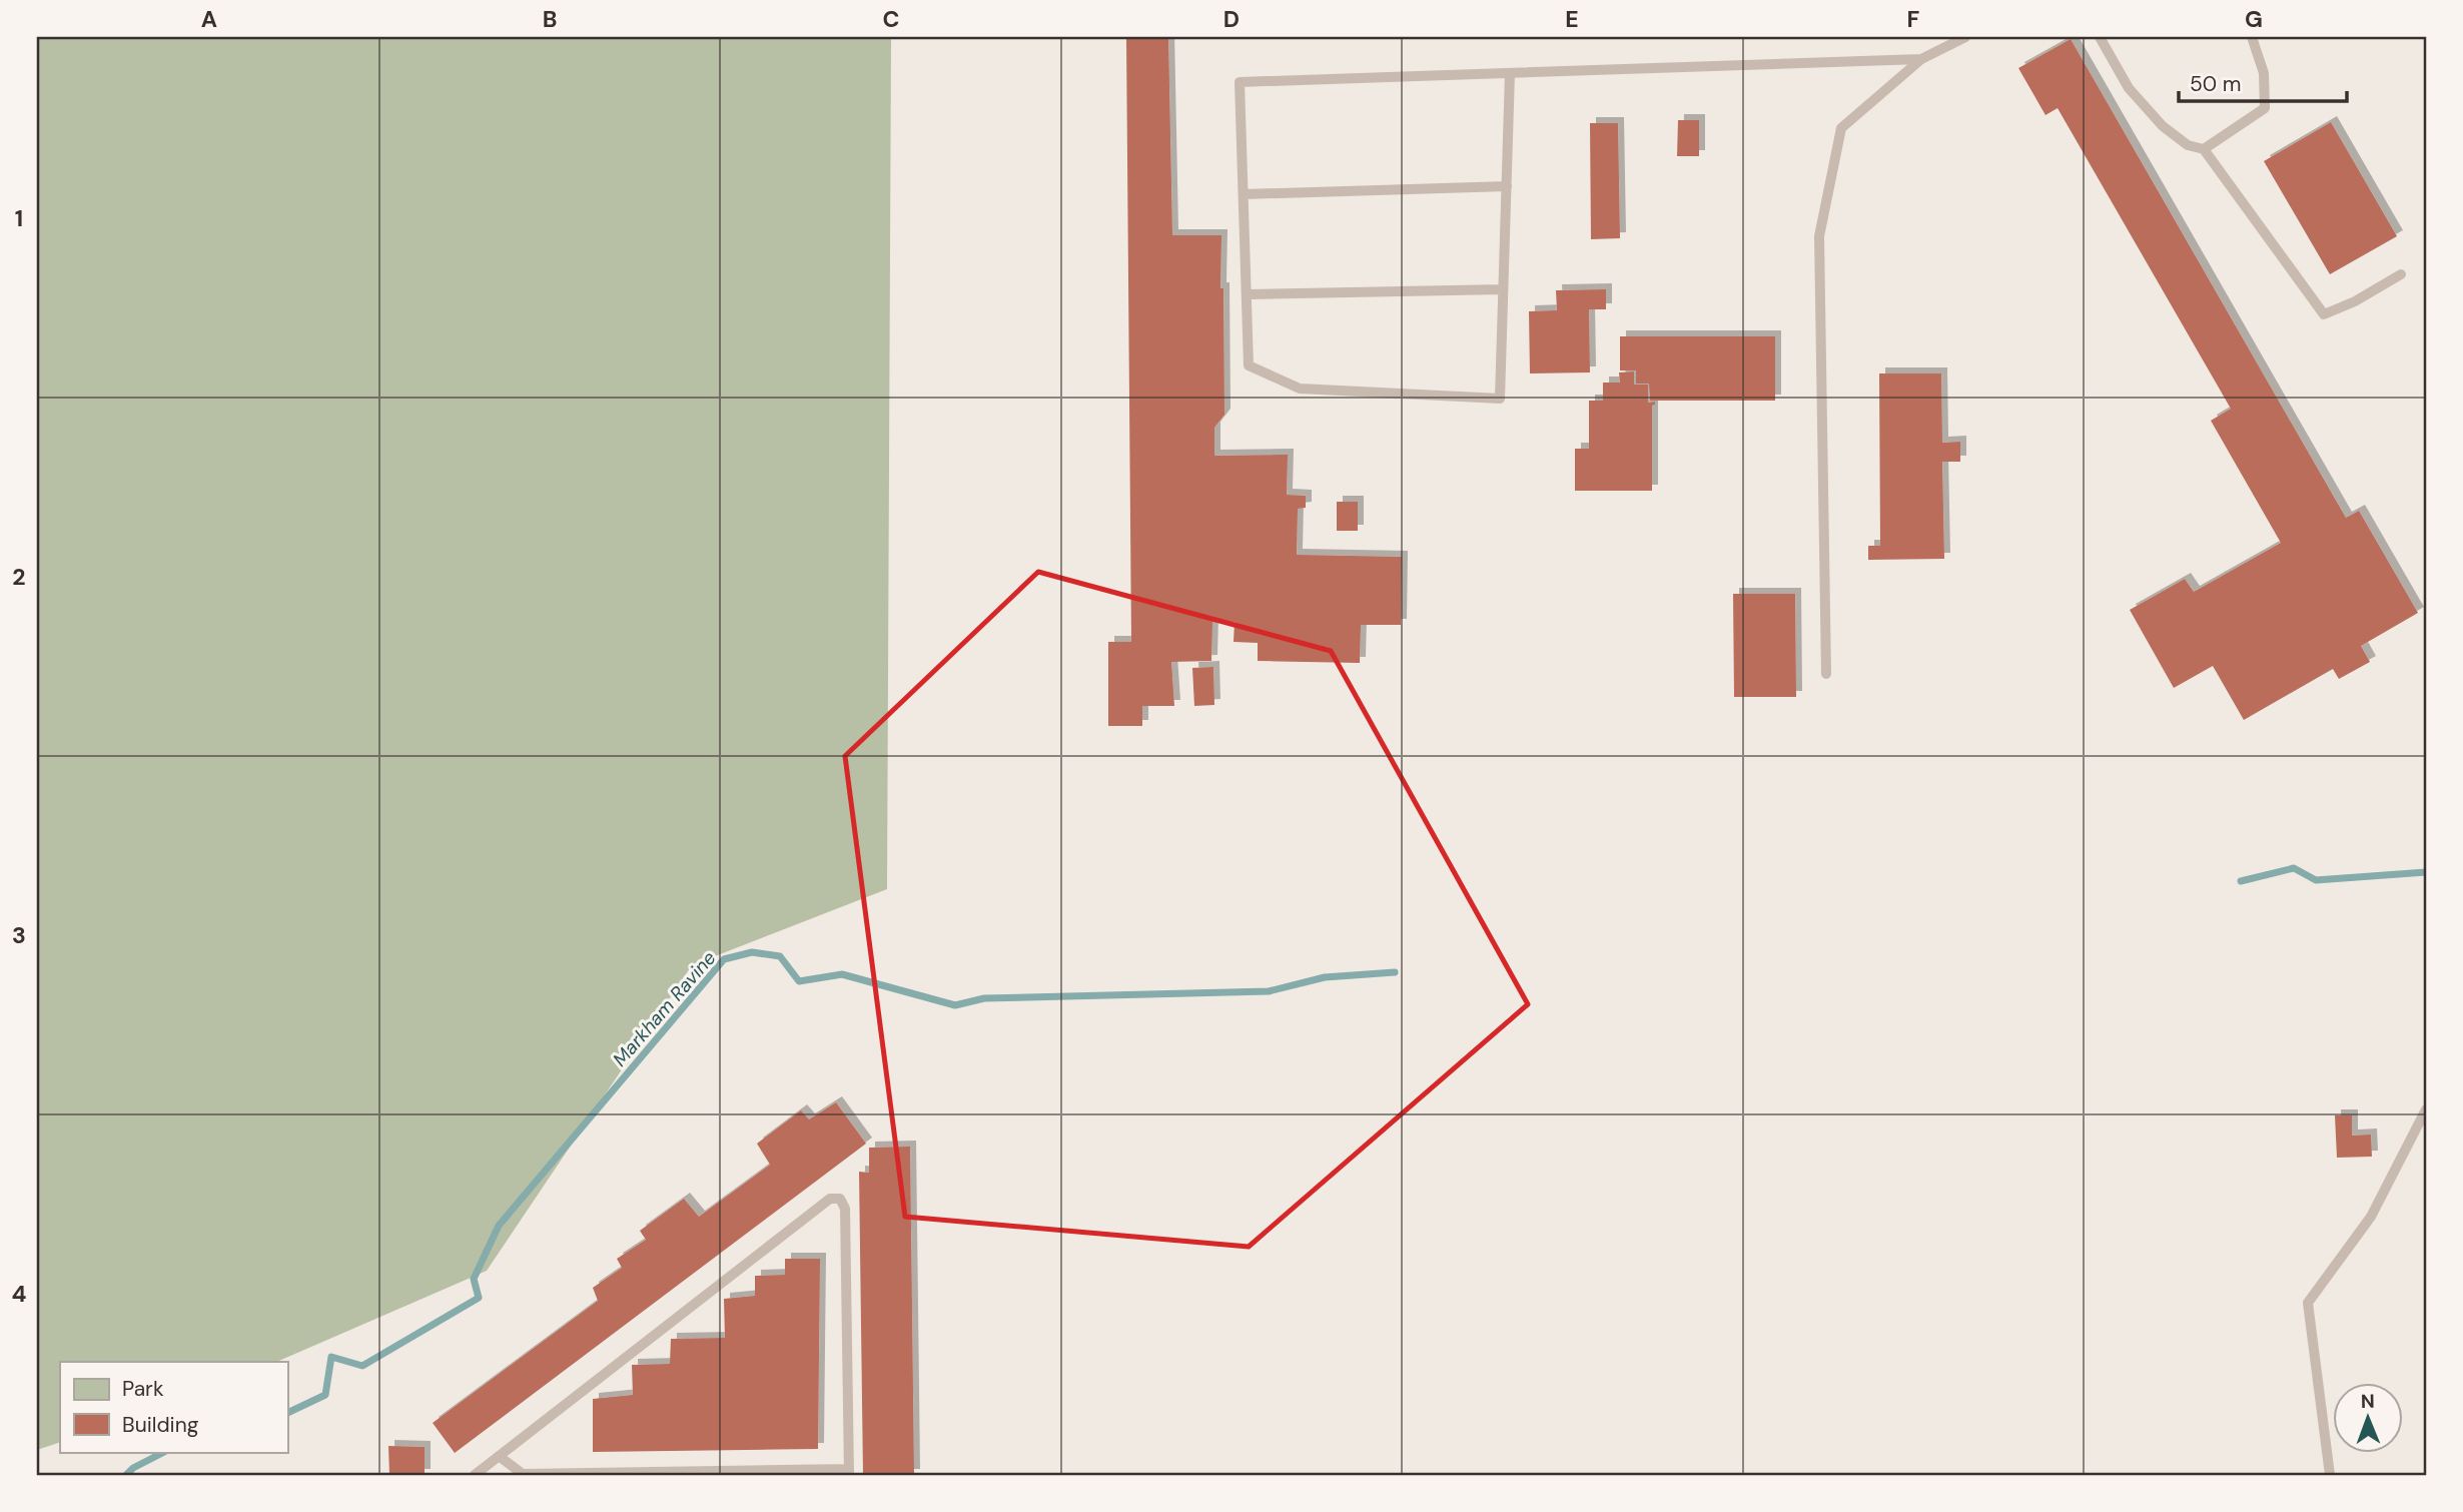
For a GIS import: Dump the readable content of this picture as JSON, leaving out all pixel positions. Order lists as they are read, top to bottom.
{
  "water": ["Markham Ravine"],
  "legend": ["Park", "Building"],
  "scale_bar": "50 m",
  "north": "top",
  "grid": {
    "columns": [
      "A",
      "B",
      "C",
      "D",
      "E",
      "F",
      "G"
    ],
    "rows": [
      "1",
      "2",
      "3",
      "4"
    ]
  }
}
